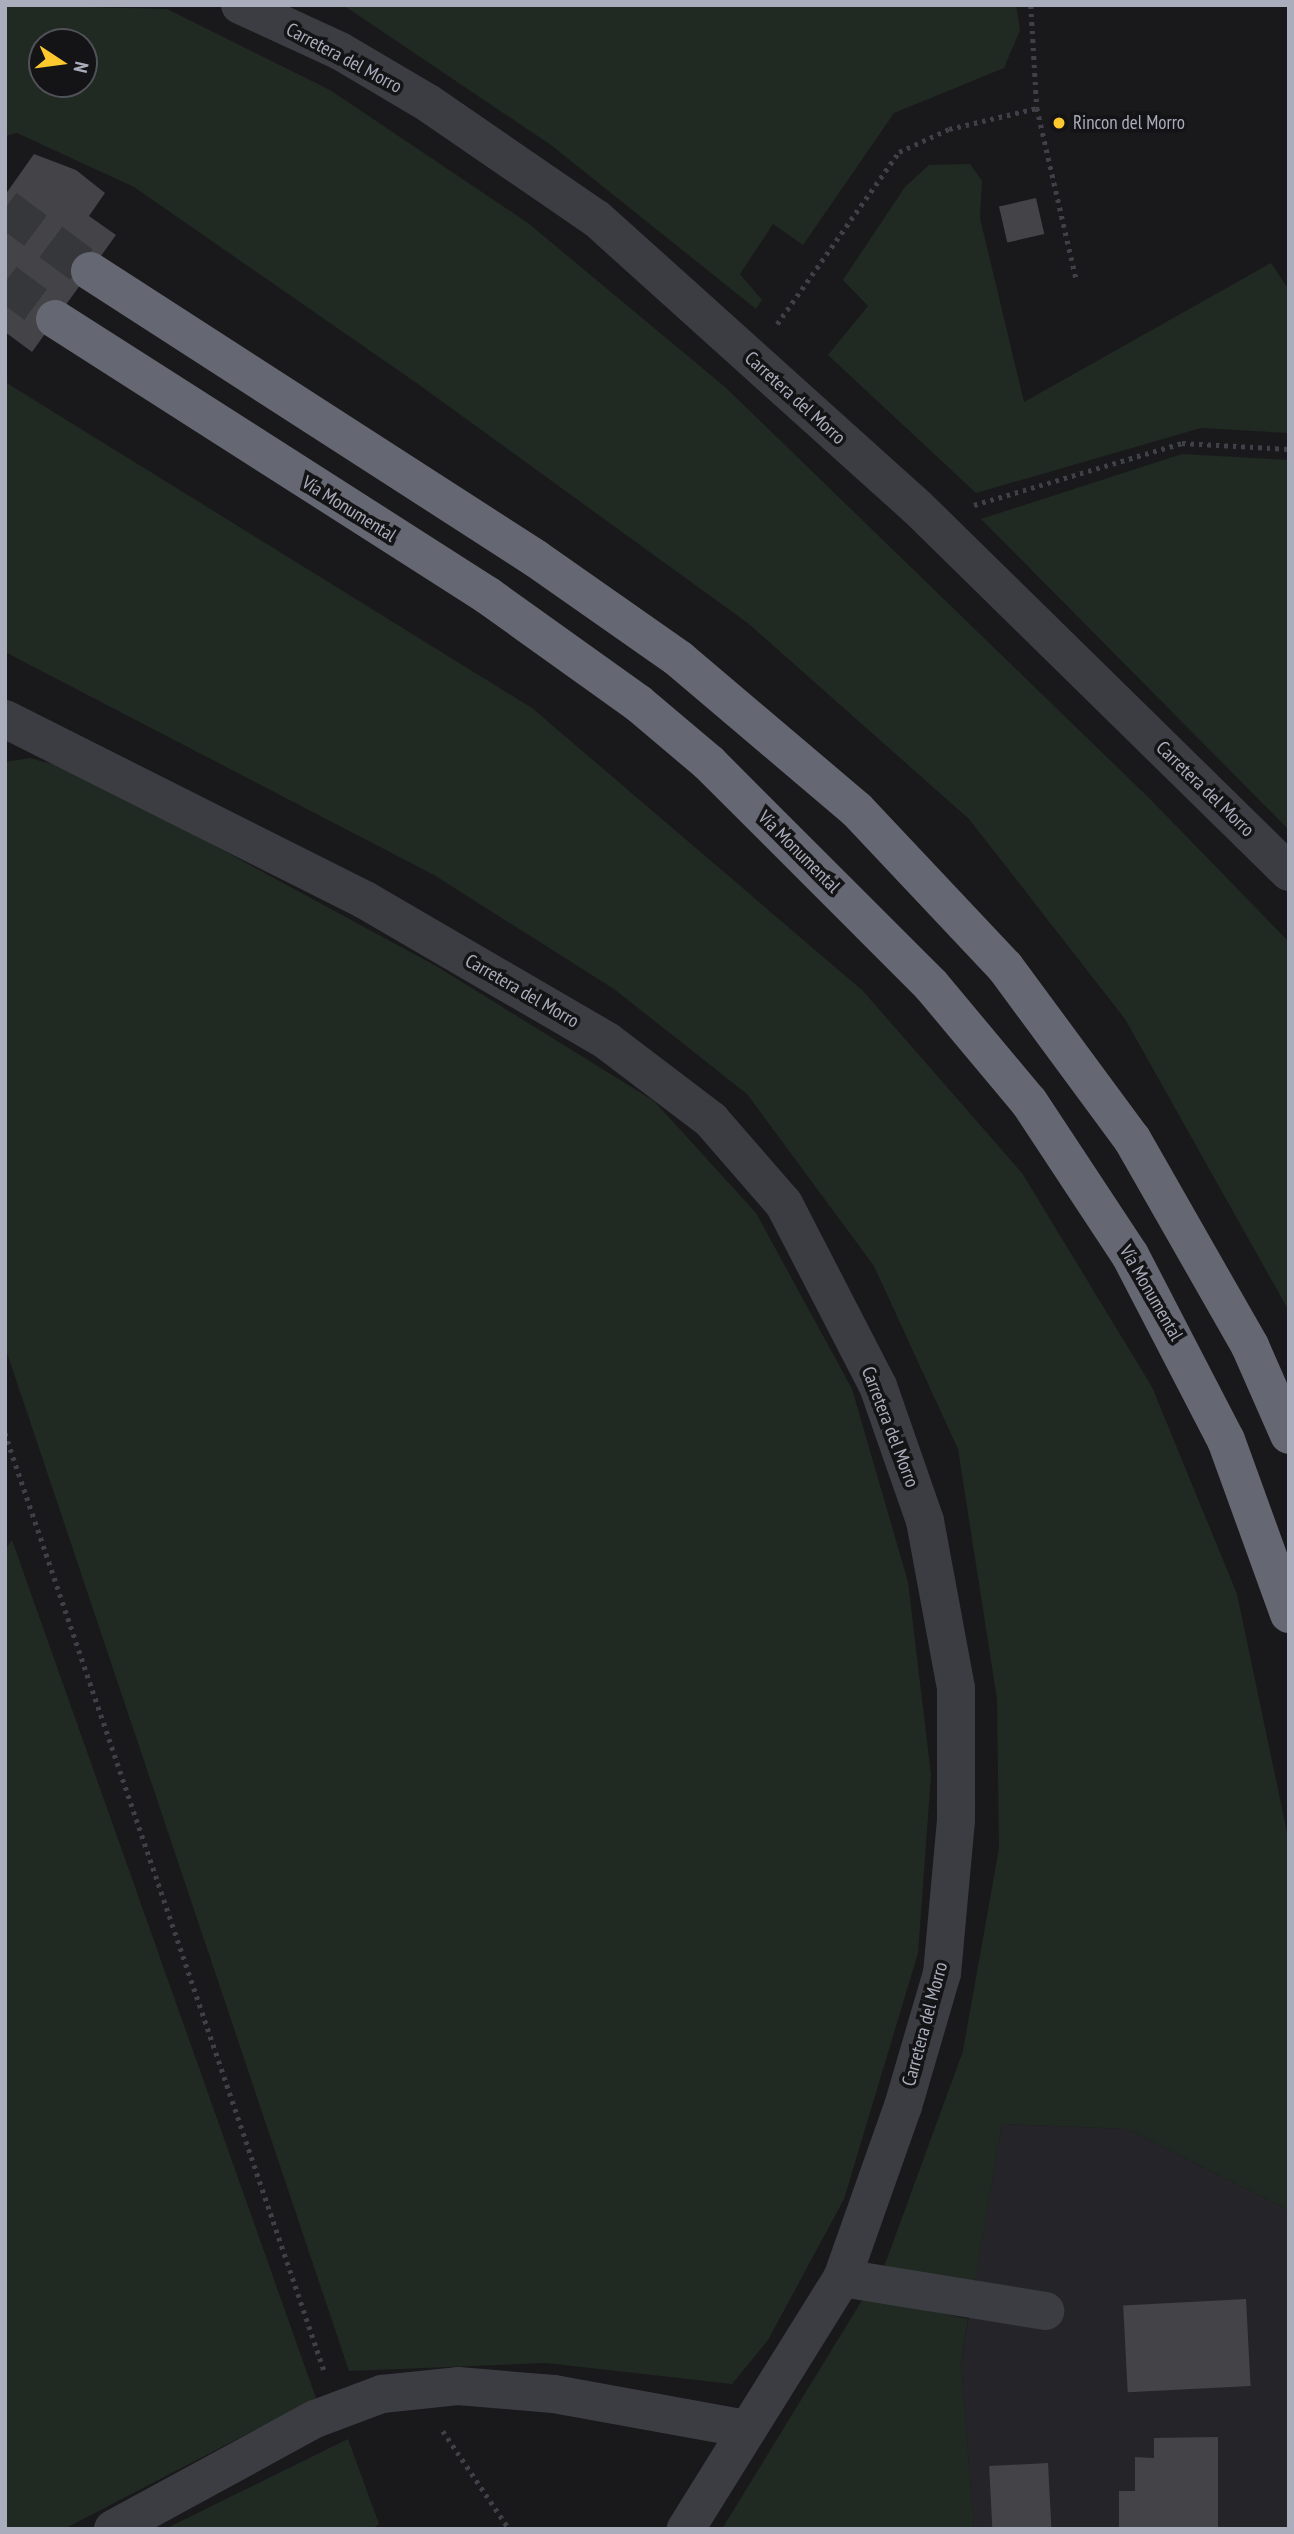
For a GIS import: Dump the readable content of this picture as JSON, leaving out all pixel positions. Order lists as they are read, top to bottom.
{
  "streets": {
    "highway": ["Vía Monumental"],
    "street": ["Carretera del Morro"]
  },
  "places": ["Rincon del Morro"],
  "north": "right"
}
